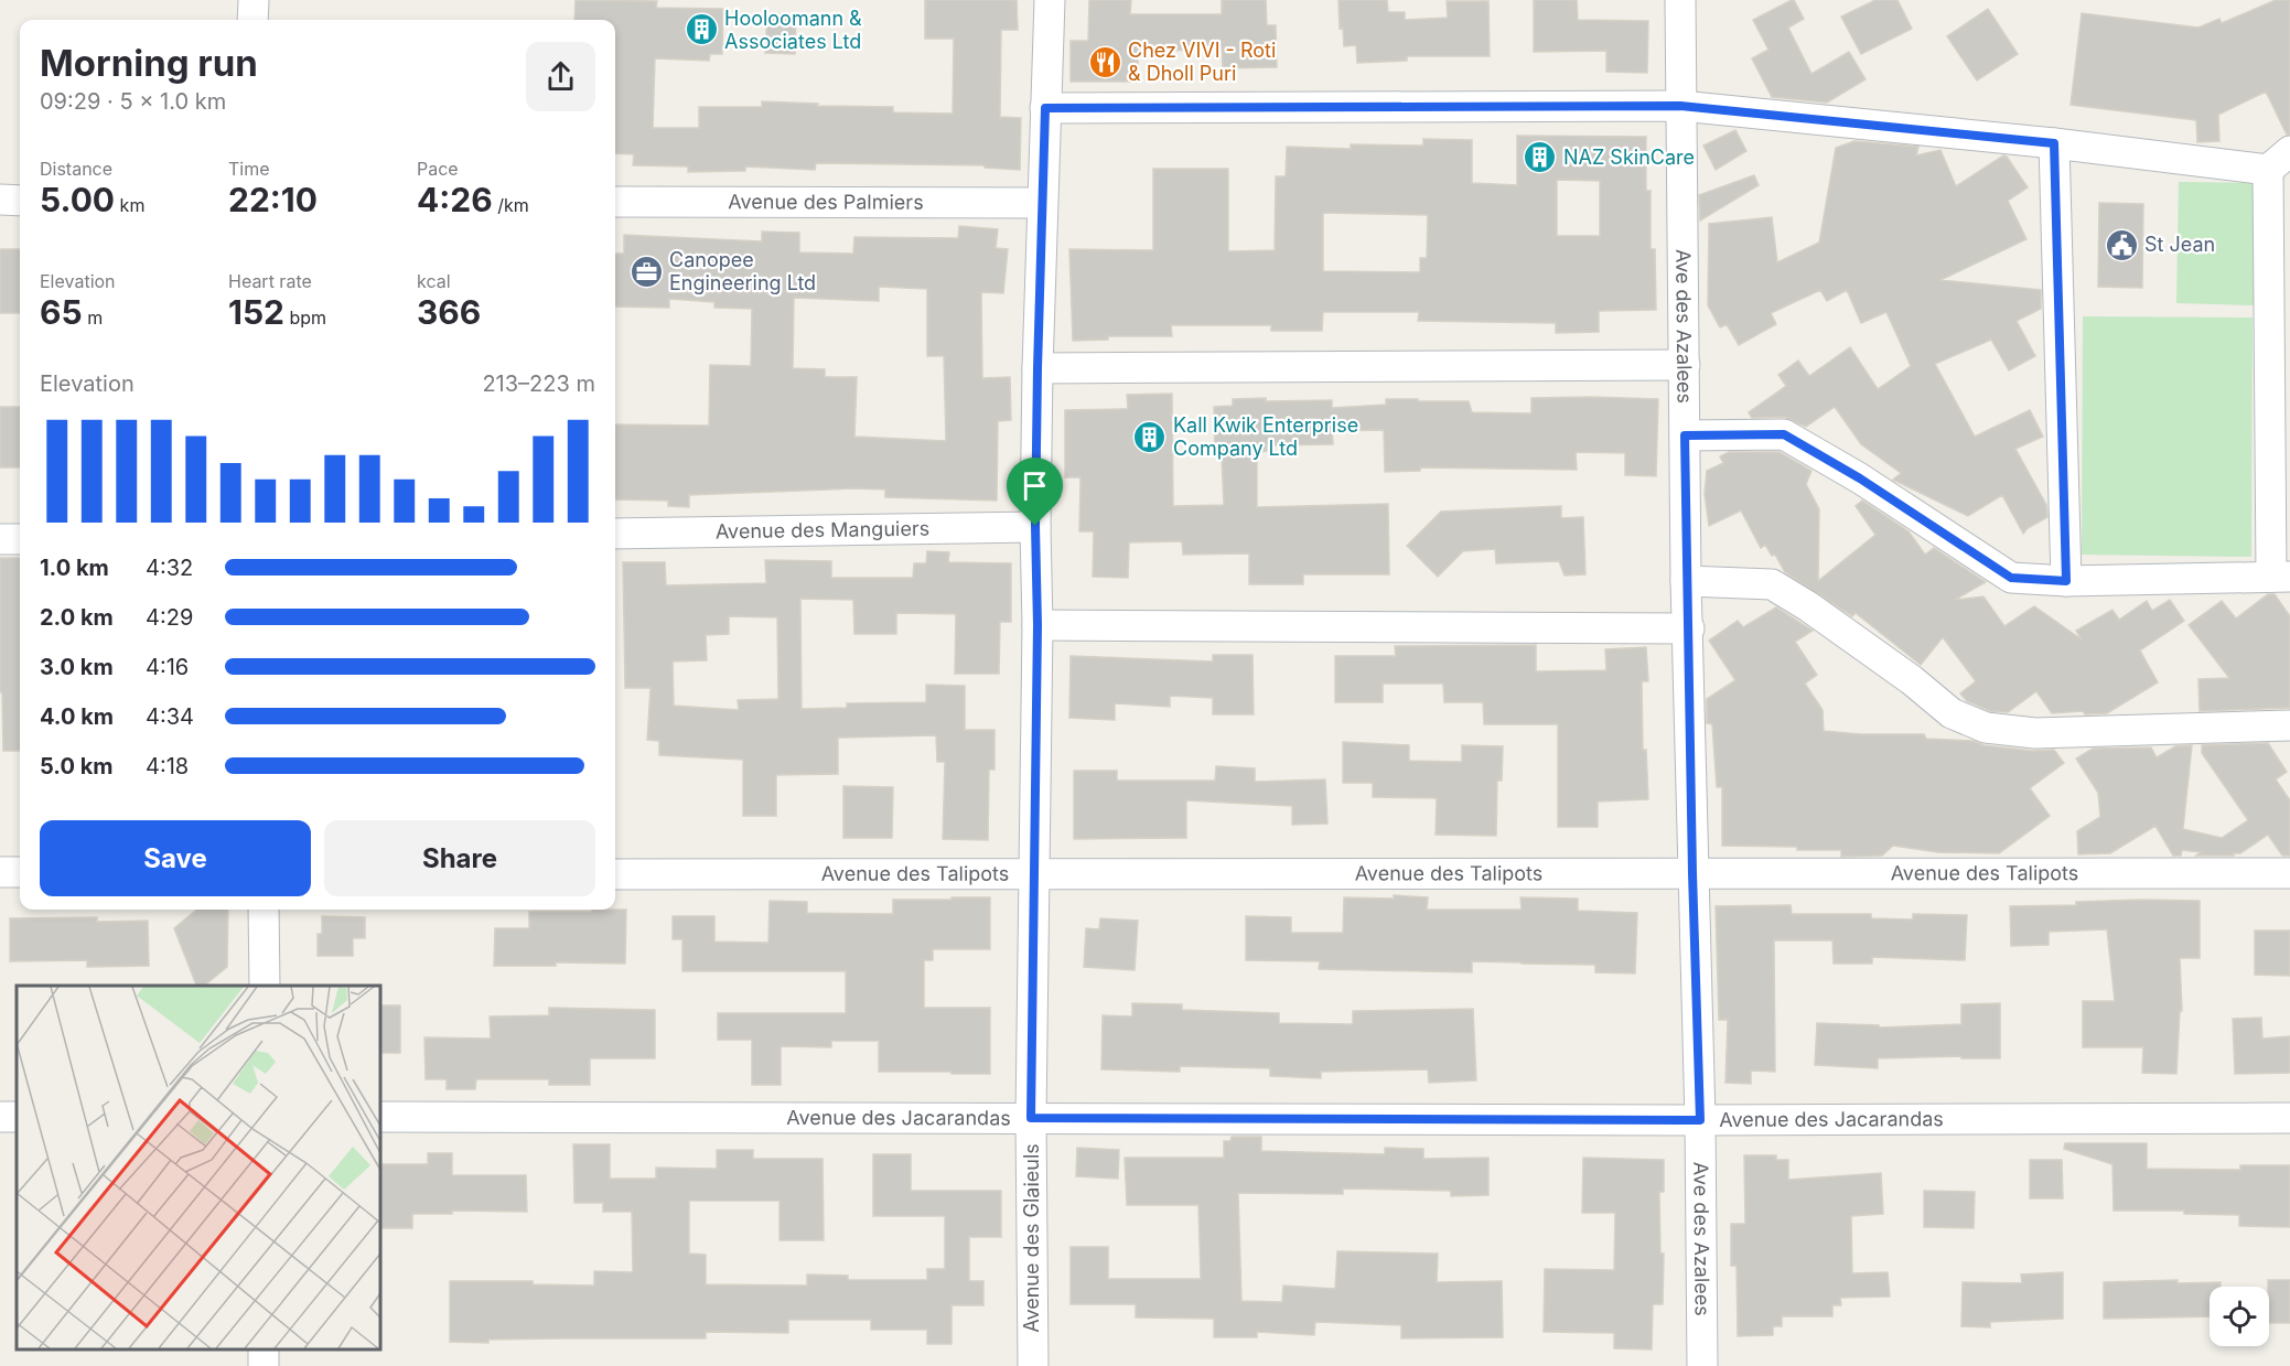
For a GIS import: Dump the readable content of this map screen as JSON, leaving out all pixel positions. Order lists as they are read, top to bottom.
{
  "streets": {
    "street": [
      "Avenue des Palmiers",
      "Ave des Azalees",
      "Avenue des Manguiers",
      "Avenue des Talipots",
      "Avenue des Jacarandas",
      "Avenue des Glaieuls"
    ]
  },
  "crossings": [
    ["Avenue des Palmiers", "Avenue des Glaieuls"],
    ["Ave des Azalees", "Avenue des Talipots"],
    ["Ave des Azalees", "Avenue des Jacarandas"],
    ["Avenue des Manguiers", "Avenue des Glaieuls"],
    ["Avenue des Talipots", "Avenue des Glaieuls"],
    ["Avenue des Jacarandas", "Avenue des Glaieuls"]
  ],
  "places": {
    "building": ["Hooloomann & Associates Ltd", "NAZ SkinCare", "Kall Kwik Enterprise Company Ltd"],
    "restaurant": ["Chez VIVI - Roti & Dholl Puri"],
    "public building": ["St Jean"],
    "office": ["Canopee Engineering Ltd"]
  },
  "page": {
    "heading": ["Morning run", "09:29 · 5 × 1.0 km"],
    "stats": [
      ["Distance", "5.00 km"],
      ["Time", "22:10"],
      ["Pace", "4:26 /km"],
      ["Elevation", "65 m"],
      ["Heart rate", "152 bpm"],
      ["kcal", "366"]
    ],
    "chart": ["Elevation", "213–223 m"],
    "list": [
      {
        "name": "1.0 km",
        "note": "4:32"
      },
      {
        "name": "2.0 km",
        "note": "4:29"
      },
      {
        "name": "3.0 km",
        "note": "4:16"
      },
      {
        "name": "4.0 km",
        "note": "4:34"
      },
      {
        "name": "5.0 km",
        "note": "4:18"
      }
    ],
    "buttons": ["Save", "Share"]
  }
}
